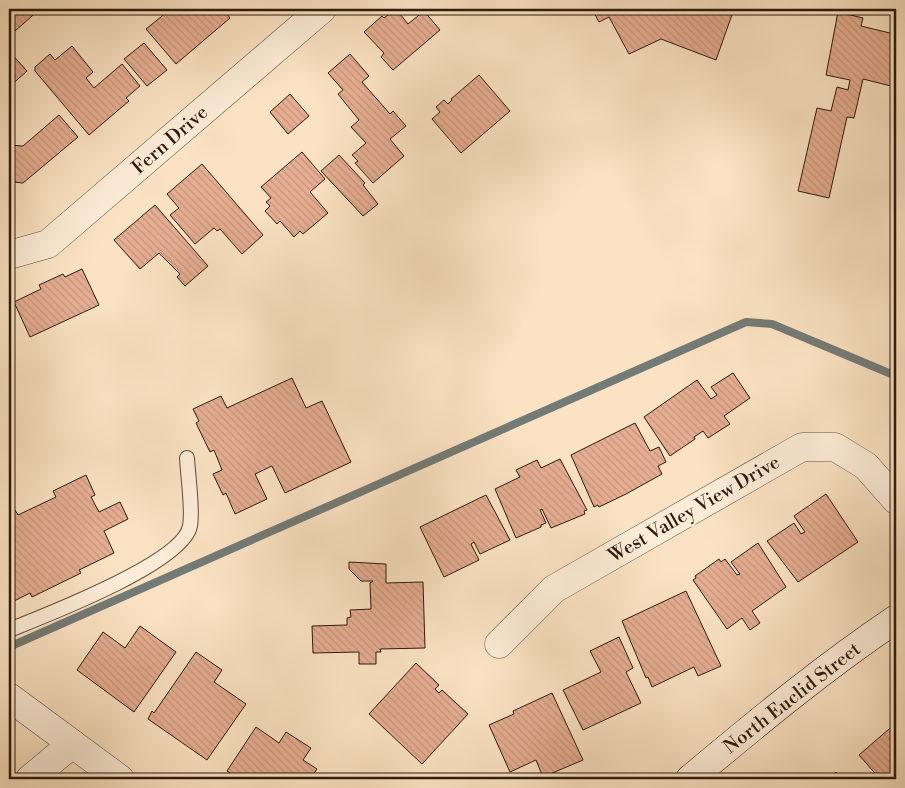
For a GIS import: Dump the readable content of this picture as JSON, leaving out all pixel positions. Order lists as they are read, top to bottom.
{
  "streets": {
    "street": ["Fern Drive", "West Valley View Drive", "North Euclid Street"]
  }
}
